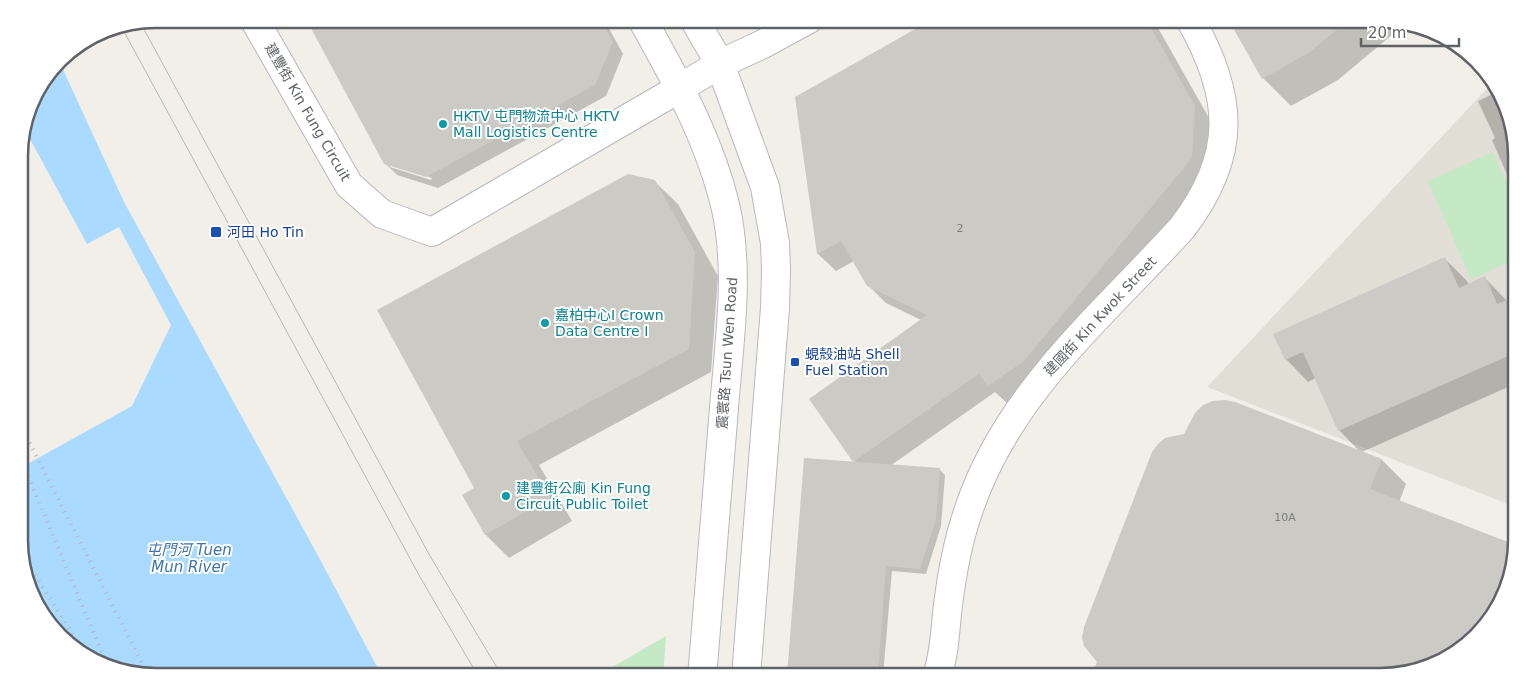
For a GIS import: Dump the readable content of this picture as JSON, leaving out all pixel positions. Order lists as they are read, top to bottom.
{
  "streets": {
    "street": ["建豐街 Kin Fung Circuit", "建國街 Kin Kwok Street", "震寰路 Tsun Wen Road"]
  },
  "crossings": [
    ["建豐街 Kin Fung Circuit", "震寰路 Tsun Wen Road"]
  ],
  "water": ["屯門河 Tuen Mun River"],
  "places": {
    "other": ["HKTV 屯門物流中心 HKTV Mall Logistics Centre", "嘉柏中心I Crown Data Centre I", "建豐街公廁 Kin Fung Circuit Public Toilet"],
    "transit": ["河田 Ho Tin", "蜆殼油站 Shell Fuel Station"]
  },
  "house_numbers": ["2", "10A"],
  "scale_bar": "20 m"
}
